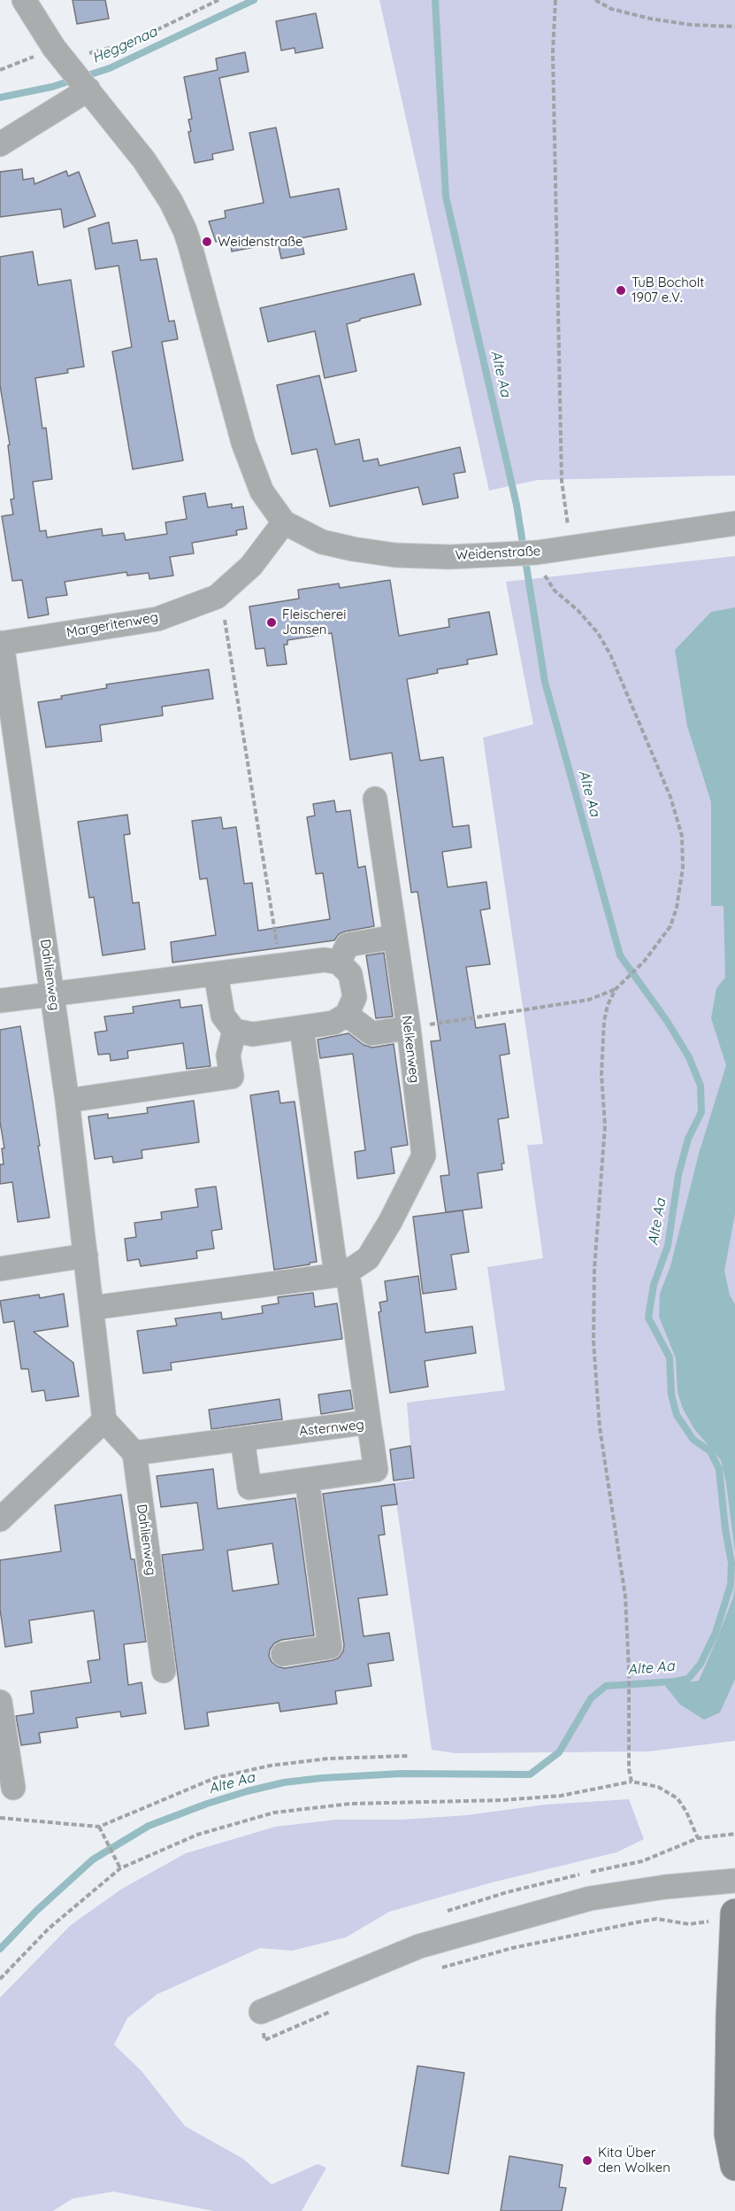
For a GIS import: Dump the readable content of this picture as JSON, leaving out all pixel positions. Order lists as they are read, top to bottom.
{
  "streets": {
    "street": [
      "Weidenstraße",
      "Margeritenweg",
      "Dahlienweg",
      "Nelkenweg",
      "Asternweg"
    ]
  },
  "crossings": [
    ["Weidenstraße", "Margeritenweg"],
    ["Margeritenweg", "Dahlienweg"],
    ["Dahlienweg", "Asternweg"]
  ],
  "water": ["Heggenaa", "Alte Aa"],
  "places": [
    "Weidenstraße",
    "TuB Bocholt 1907 e.V.",
    "Fleischerei Jansen",
    "Kita Über den Wolken"
  ]
}
